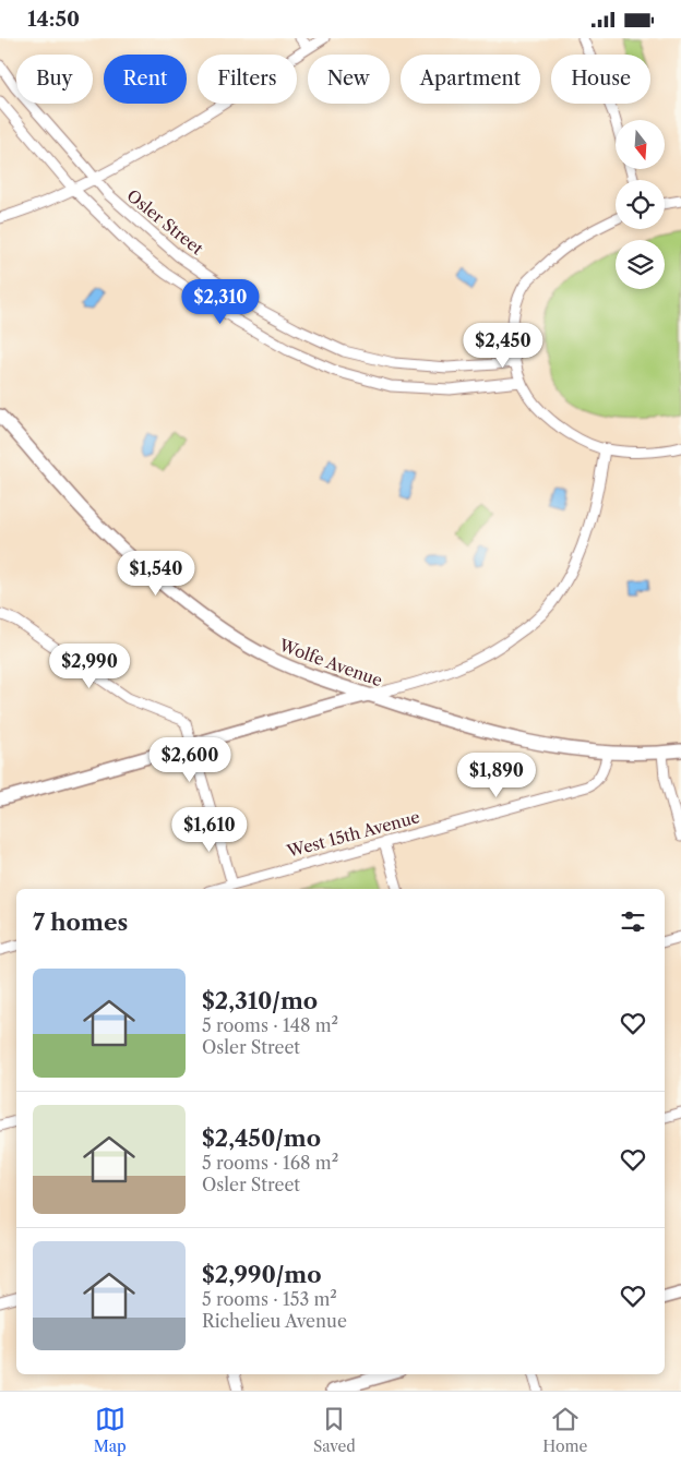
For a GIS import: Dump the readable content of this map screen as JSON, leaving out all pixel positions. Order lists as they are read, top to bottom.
{
  "streets": {
    "street": ["Osler Street", "Wolfe Avenue", "West 15th Avenue"]
  },
  "crossings": [
    ["Wolfe Avenue", "West 15th Avenue"]
  ],
  "north": "bottom",
  "page": {
    "status": "14:50",
    "chip": [
      "Buy",
      "Rent",
      "Filters",
      "New",
      "Apartment",
      "House"
    ],
    "price": [
      "$2,310",
      "$2,450",
      "$1,540",
      "$2,990",
      "$2,600",
      "$1,890",
      "$1,610"
    ],
    "heading": "7 homes",
    "list": [
      {
        "name": "$2,310/mo",
        "note": "5 rooms · 148 m² · Osler Street"
      },
      {
        "name": "$2,450/mo",
        "note": "5 rooms · 168 m² · Osler Street"
      },
      {
        "name": "$2,990/mo",
        "note": "5 rooms · 153 m² · Richelieu Avenue"
      }
    ],
    "tabs": ["Map", "Saved", "Home"]
  }
}
